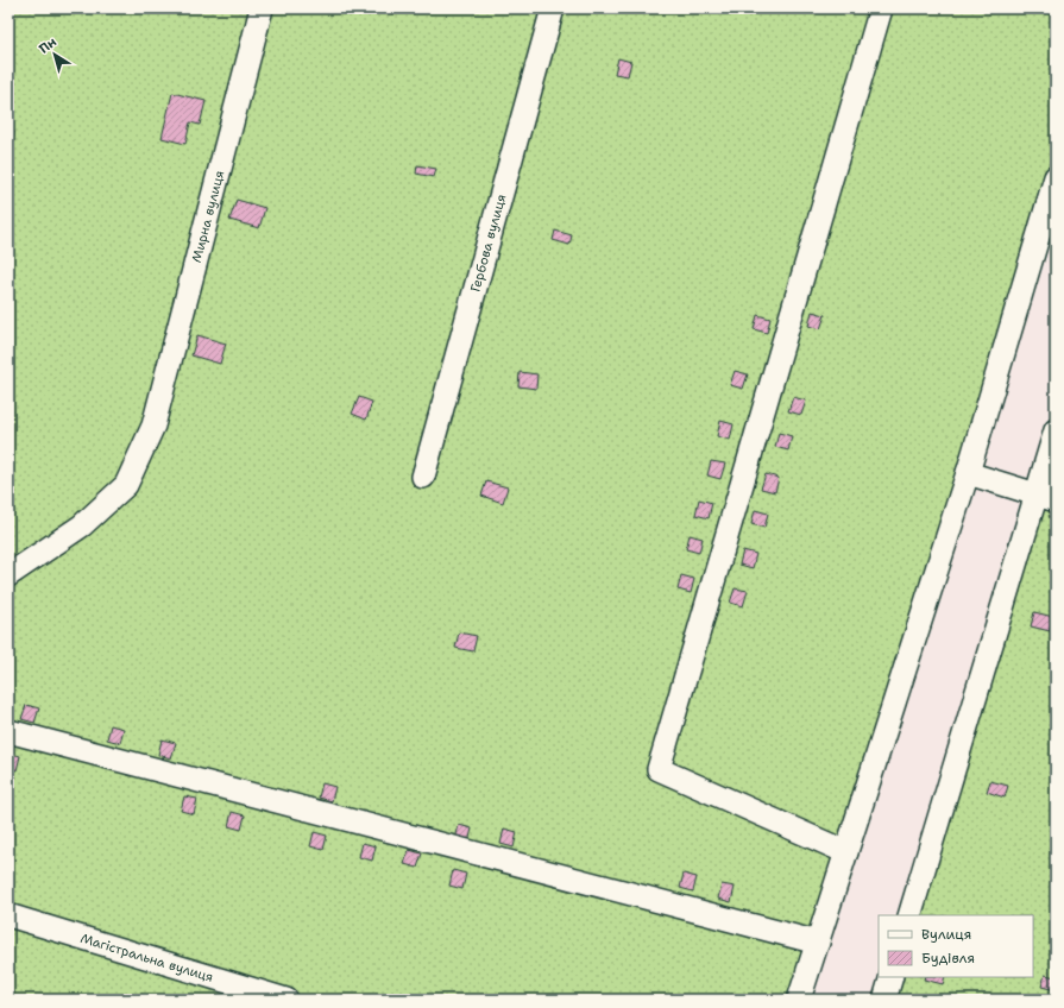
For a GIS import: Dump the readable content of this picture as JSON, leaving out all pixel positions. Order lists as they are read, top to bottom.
{
  "streets": {
    "street": ["Мирна вулиця", "Гербова вулиця", "Магістральна вулиця"]
  },
  "legend": ["Вулиця", "Будівля"],
  "north": "top left"
}
